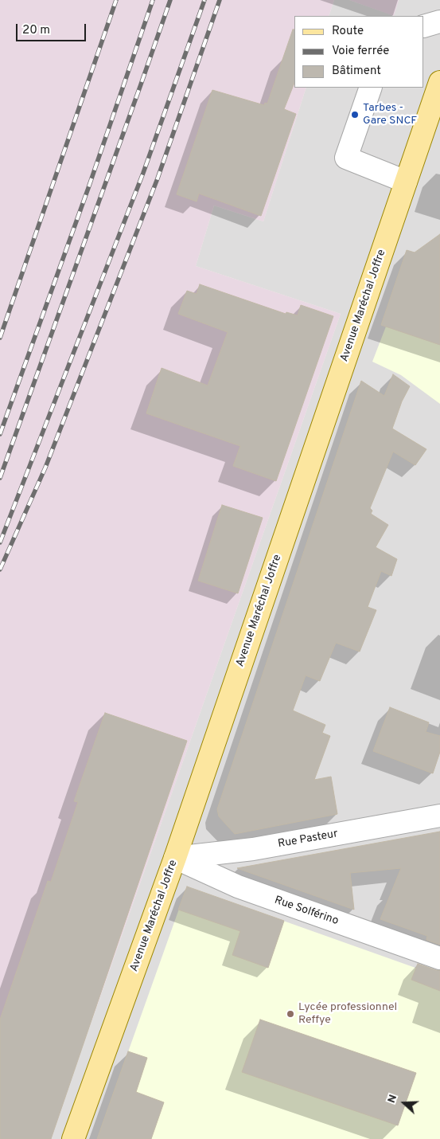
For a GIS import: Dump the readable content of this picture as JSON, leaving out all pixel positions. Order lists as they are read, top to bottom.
{
  "streets": {
    "main road": ["Avenue Maréchal Joffre"],
    "street": ["Rue Pasteur", "Rue Solférino"]
  },
  "crossings": [
    ["Avenue Maréchal Joffre", "Rue Pasteur"],
    ["Avenue Maréchal Joffre", "Rue Solférino"],
    ["Rue Pasteur", "Rue Solférino"]
  ],
  "places": ["Tarbes - Gare SNCF", "Lycée professionnel Reffye"],
  "legend": ["Route", "Voie ferrée", "Bâtiment"],
  "scale_bar": "20 m",
  "north": "left"
}
